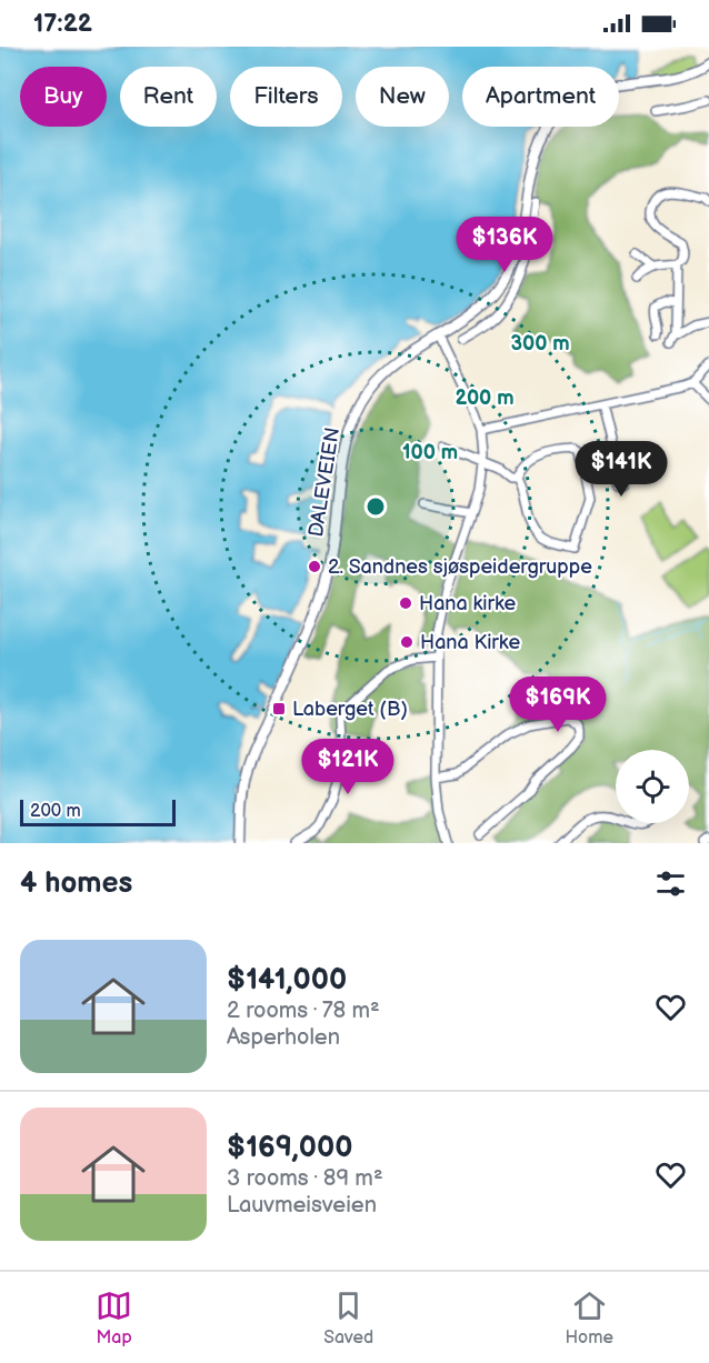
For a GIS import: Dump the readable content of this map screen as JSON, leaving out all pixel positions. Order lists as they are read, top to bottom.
{
  "streets": {
    "main road": ["DALEVEIEN"]
  },
  "places": {
    "other": ["2. Sandnes sjøspeidergruppe", "Hana kirke", "Hana Kirke"],
    "transit": ["Laberget (B)"]
  },
  "scale_bar": "200 m",
  "page": {
    "status": "17:22",
    "chip": [
      "Buy",
      "Rent",
      "Filters",
      "New",
      "Apartment"
    ],
    "price": [
      "$136K",
      "$141K",
      "$169K",
      "$121K"
    ],
    "scale": "200 m",
    "heading": "4 homes",
    "list": [
      {
        "name": "$141,000",
        "note": "2 rooms · 78 m² · Asperholen"
      },
      {
        "name": "$169,000",
        "note": "3 rooms · 89 m² · Lauvmeisveien"
      }
    ],
    "tabs": ["Map", "Saved", "Home"]
  },
  "rings": ["300 m", "200 m", "100 m"]
}
